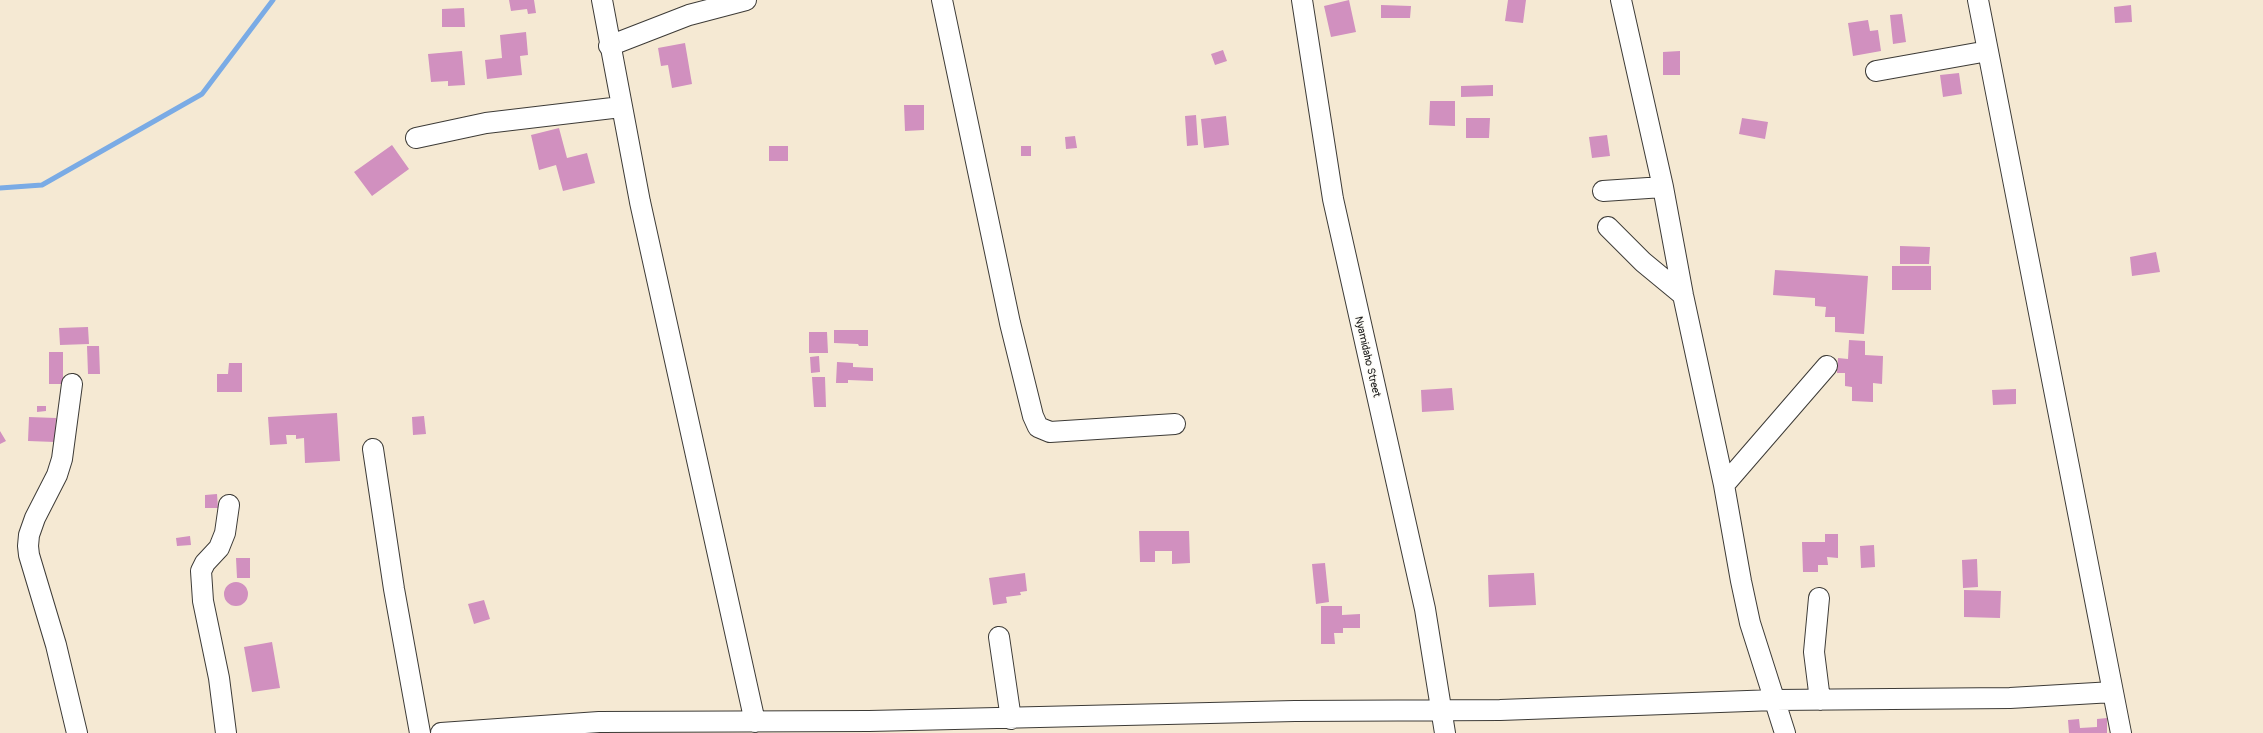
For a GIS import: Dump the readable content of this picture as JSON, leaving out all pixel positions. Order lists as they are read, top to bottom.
{
  "streets": {
    "street": ["Nyamidaho Street"]
  }
}
